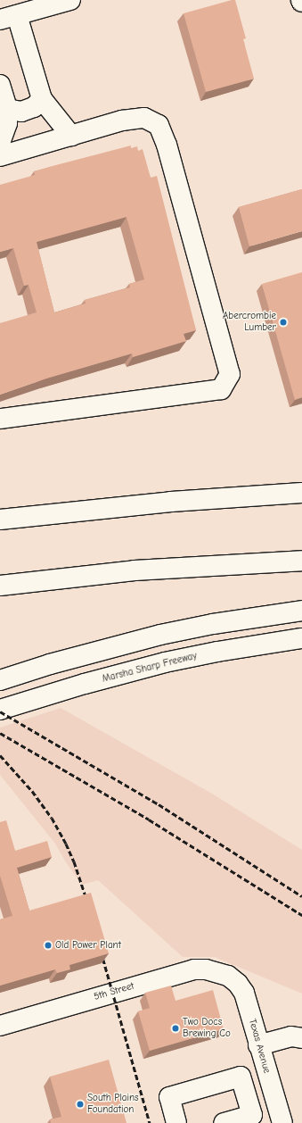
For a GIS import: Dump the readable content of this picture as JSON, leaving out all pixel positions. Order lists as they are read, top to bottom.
{
  "streets": {
    "main road": ["Marsha Sharp Freeway", "5th Street", "Texas Avenue"]
  },
  "crossings": [
    ["5th Street", "Texas Avenue"]
  ],
  "places": [
    "Abercrombie Lumber",
    "Old Power Plant",
    "Two Docs Brewing Co",
    "South Plains Foundation"
  ]
}
